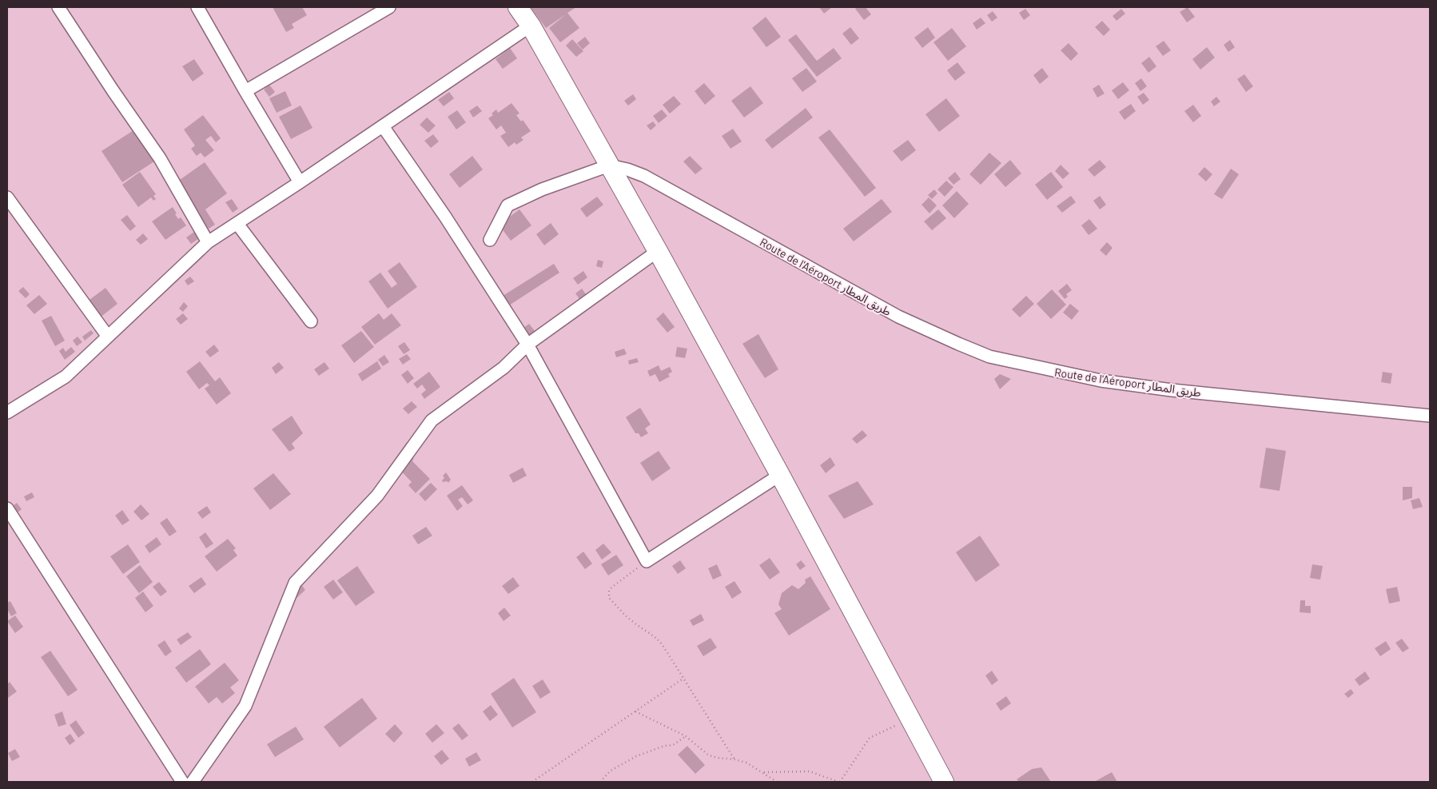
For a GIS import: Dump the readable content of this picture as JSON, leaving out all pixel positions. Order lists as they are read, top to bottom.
{
  "streets": {
    "street": ["Route de l'Aéroport طريق المطار"]
  }
}
